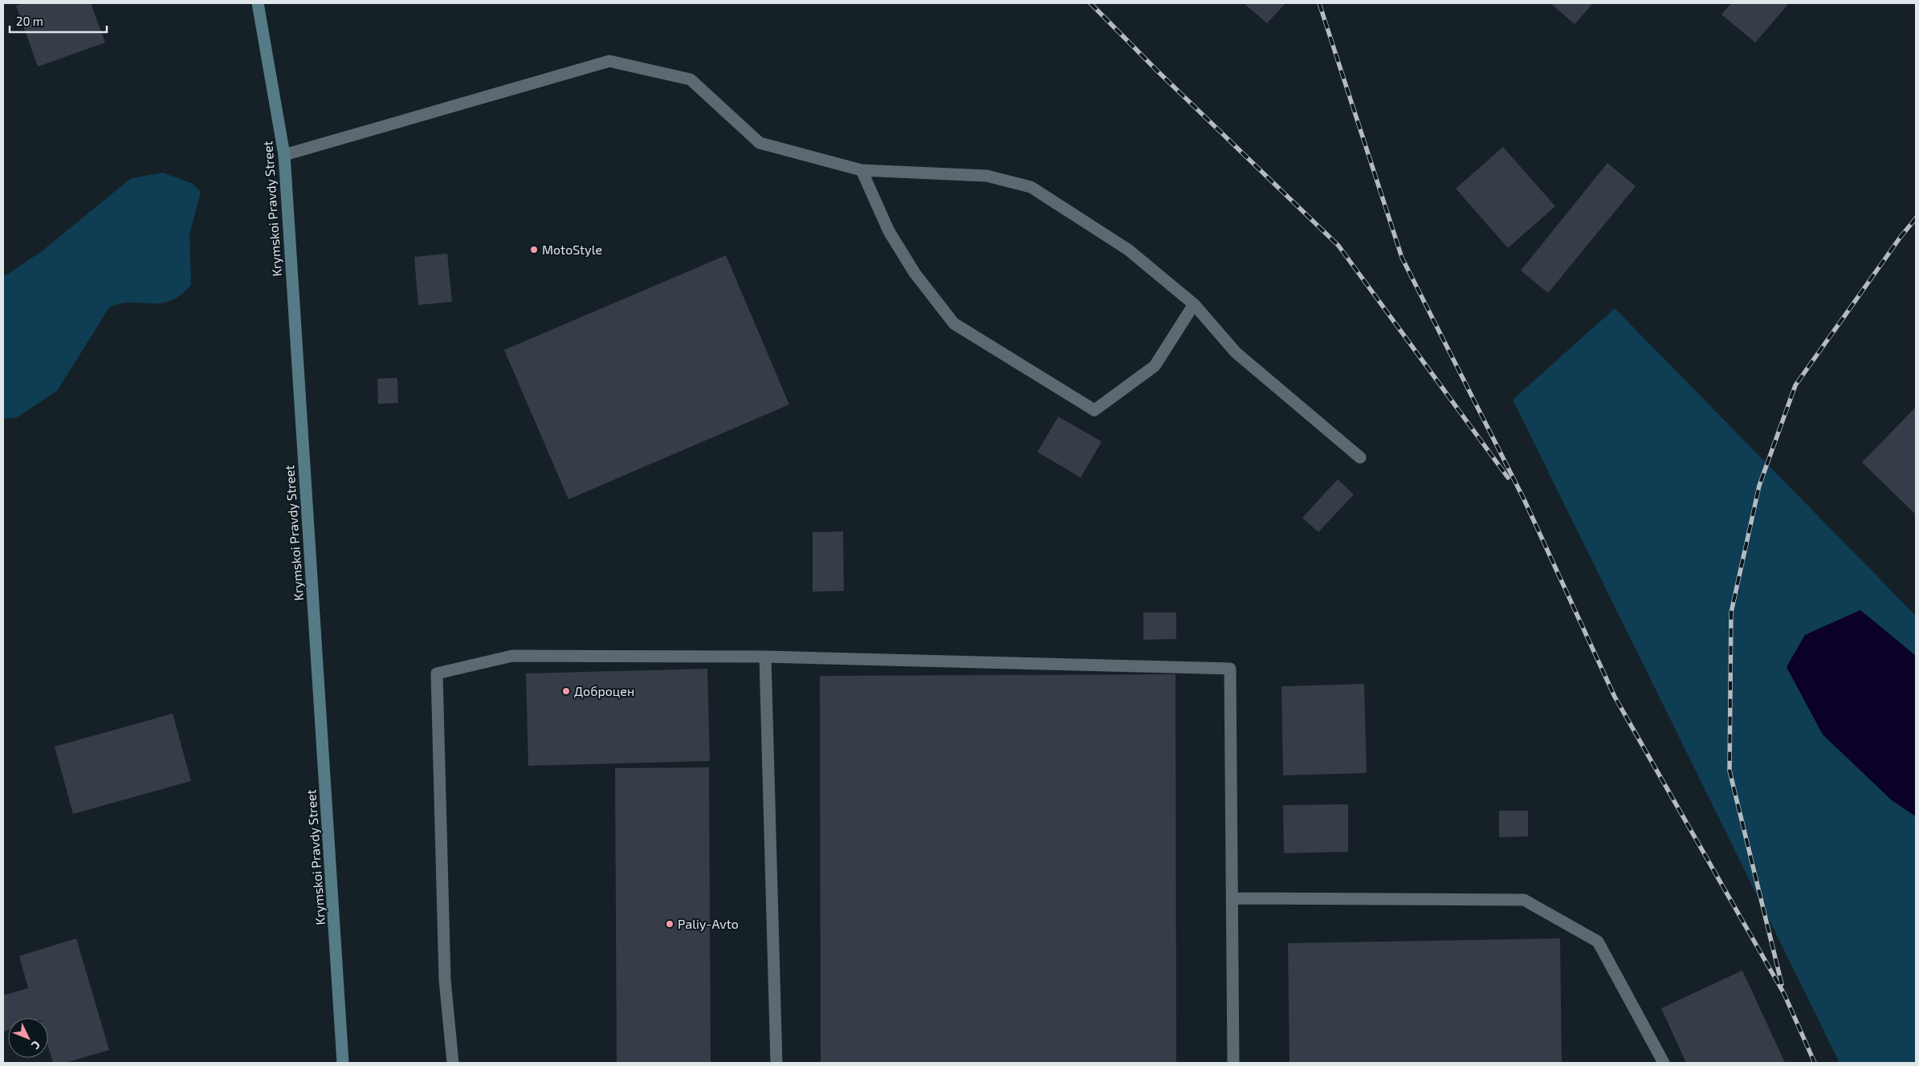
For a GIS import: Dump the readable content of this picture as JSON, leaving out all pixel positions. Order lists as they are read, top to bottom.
{
  "streets": {
    "street": ["Krymskoi Pravdy Street"]
  },
  "places": ["MotoStyle", "Доброцен", "Paliy-Avto"],
  "scale_bar": "20 m",
  "north": "bottom right"
}
